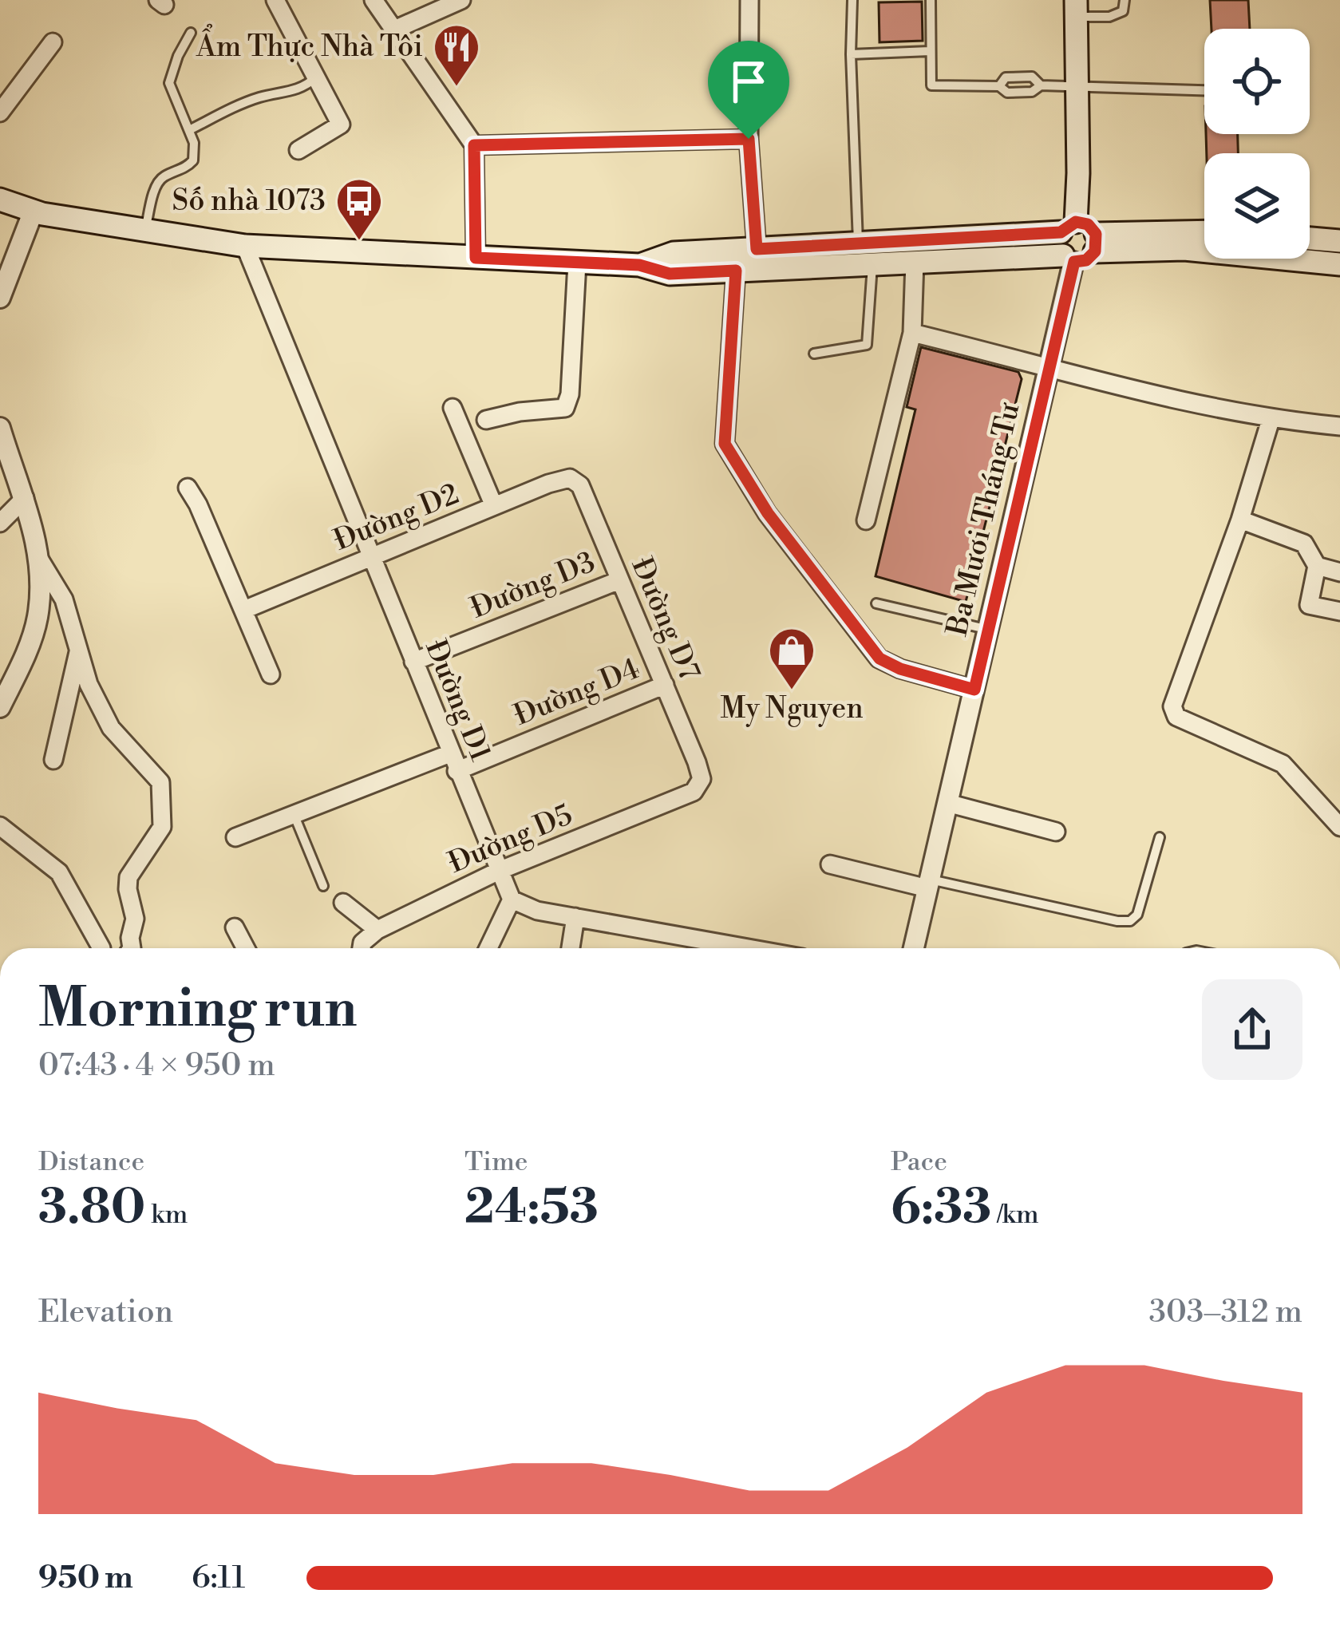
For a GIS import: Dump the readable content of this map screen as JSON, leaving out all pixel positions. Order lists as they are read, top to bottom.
{
  "streets": {
    "street": [
      "Đường D2",
      "Ba Mươi Tháng Tư",
      "Đường D3",
      "Đường D7",
      "Đường D4",
      "Đường D1",
      "Đường D5"
    ]
  },
  "crossings": [
    ["Đường D2", "Đường D7"],
    ["Đường D2", "Đường D1"],
    ["Đường D3", "Đường D7"],
    ["Đường D3", "Đường D1"],
    ["Đường D7", "Đường D4"],
    ["Đường D7", "Đường D5"],
    ["Đường D4", "Đường D1"],
    ["Đường D1", "Đường D5"]
  ],
  "places": {
    "restaurant": ["Ẩm Thực Nhà Tôi"],
    "bus stop": ["Số nhà 1073"],
    "shop": ["My Nguyen"]
  },
  "page": {
    "heading": ["Morning run", "07:43 · 4 × 950 m"],
    "stats": [
      ["Distance", "3.80 km"],
      ["Time", "24:53"],
      ["Pace", "6:33 /km"]
    ],
    "chart": ["Elevation", "303–312 m"],
    "list": [
      {
        "name": "950 m",
        "note": "6:11"
      }
    ]
  }
}
